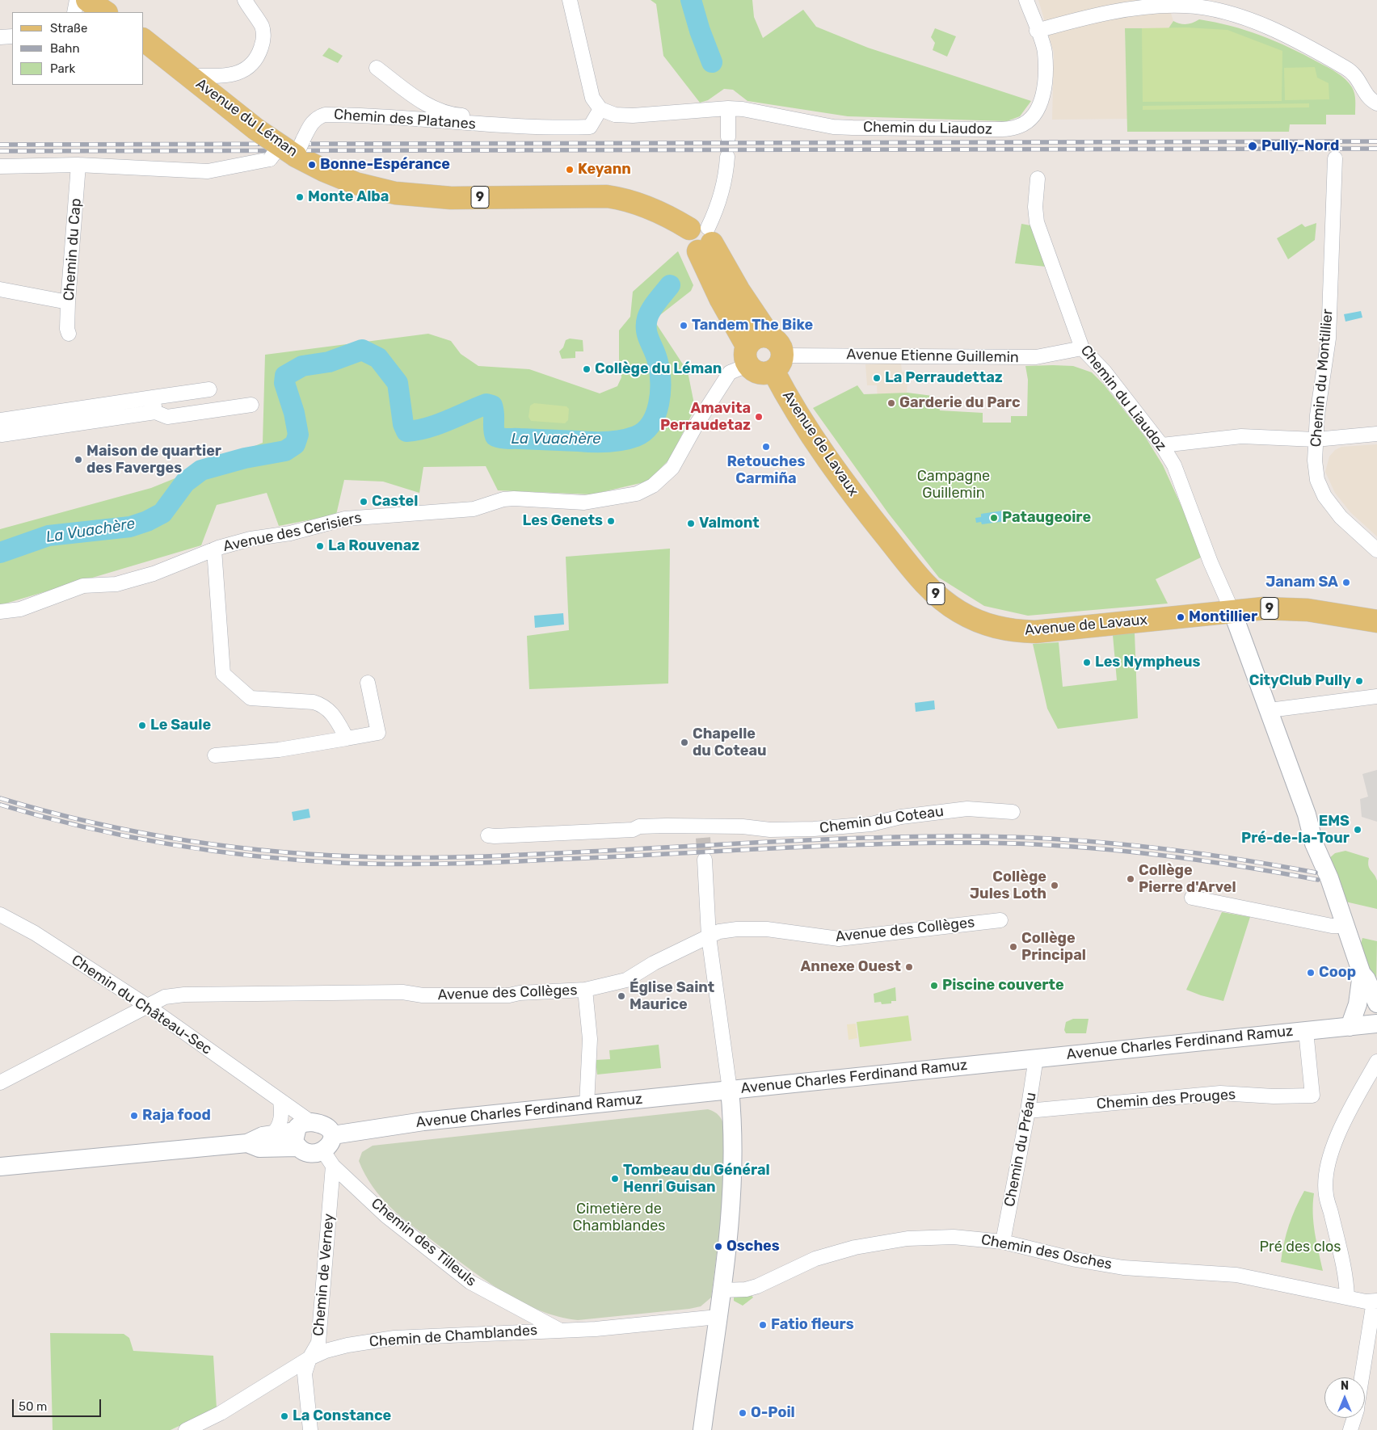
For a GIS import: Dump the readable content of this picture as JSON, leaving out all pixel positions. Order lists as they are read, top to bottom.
{
  "streets": {
    "main road": ["Avenue du Léman", "9", "Avenue de Lavaux"],
    "street": [
      "Chemin des Platanes",
      "Chemin du Liaudoz",
      "Chemin du Cap",
      "Avenue Etienne Guillemin",
      "Chemin du Montillier",
      "Avenue des Cerisiers",
      "Chemin du Coteau",
      "Avenue des Collèges",
      "Chemin du Château-Sec",
      "Avenue Charles Ferdinand Ramuz",
      "Chemin des Prouges",
      "Chemin du Préau",
      "Chemin des Tilleuls",
      "Chemin des Osches",
      "Chemin de Verney",
      "Chemin de Chamblandes"
    ]
  },
  "crossings": [
    ["Avenue du Léman", "Chemin des Platanes"],
    ["Avenue du Léman", "9"],
    ["Chemin du Liaudoz", "Avenue Etienne Guillemin"],
    ["Chemin du Liaudoz", "Avenue de Lavaux"],
    ["9", "Avenue Etienne Guillemin"],
    ["9", "Avenue de Lavaux"],
    ["9", "Avenue des Cerisiers"],
    ["Avenue Etienne Guillemin", "Avenue de Lavaux"],
    ["Avenue Etienne Guillemin", "Avenue des Cerisiers"],
    ["Avenue de Lavaux", "Avenue des Cerisiers"],
    ["Avenue des Collèges", "Chemin du Château-Sec"],
    ["Avenue Charles Ferdinand Ramuz", "Chemin des Prouges"],
    ["Avenue Charles Ferdinand Ramuz", "Chemin du Préau"],
    ["Chemin des Prouges", "Chemin du Préau"],
    ["Chemin du Préau", "Chemin des Osches"],
    ["Chemin des Tilleuls", "Chemin de Verney"],
    ["Chemin des Tilleuls", "Chemin de Chamblandes"],
    ["Chemin de Verney", "Chemin de Chamblandes"]
  ],
  "water": ["La Vuachère"],
  "parks": ["Campagne Guillemin", "Cimetière de Chamblandes", "Pré des clos"],
  "places": [
    "Pully-Nord",
    "Bonne-Espérance",
    "Keyann",
    "Monte Alba",
    "Tandem The Bike",
    "Collège du Léman",
    "La Perraudettaz",
    "Garderie du Parc",
    "Amavita Perraudetaz",
    "Retouches Carmiña",
    "Maison de quartier des Faverges",
    "Castel",
    "Pataugeoire",
    "Les Genets",
    "Valmont",
    "La Rouvenaz",
    "Janam SA",
    "Montillier",
    "Les Nympheus",
    "CityClub Pully",
    "Le Saule",
    "Chapelle du Coteau",
    "EMS Pré-de-la-Tour",
    "Collège Pierre d'Arvel",
    "Collège Jules Loth",
    "Collège Principal",
    "Annexe Ouest",
    "Coop",
    "Piscine couverte",
    "Église Saint Maurice",
    "Raja food",
    "Tombeau du Général Henri Guisan",
    "Osches",
    "Fatio fleurs",
    "O-Poil",
    "La Constance"
  ],
  "legend": ["Straße", "Bahn", "Park"],
  "scale_bar": "50 m",
  "north": "top"
}
